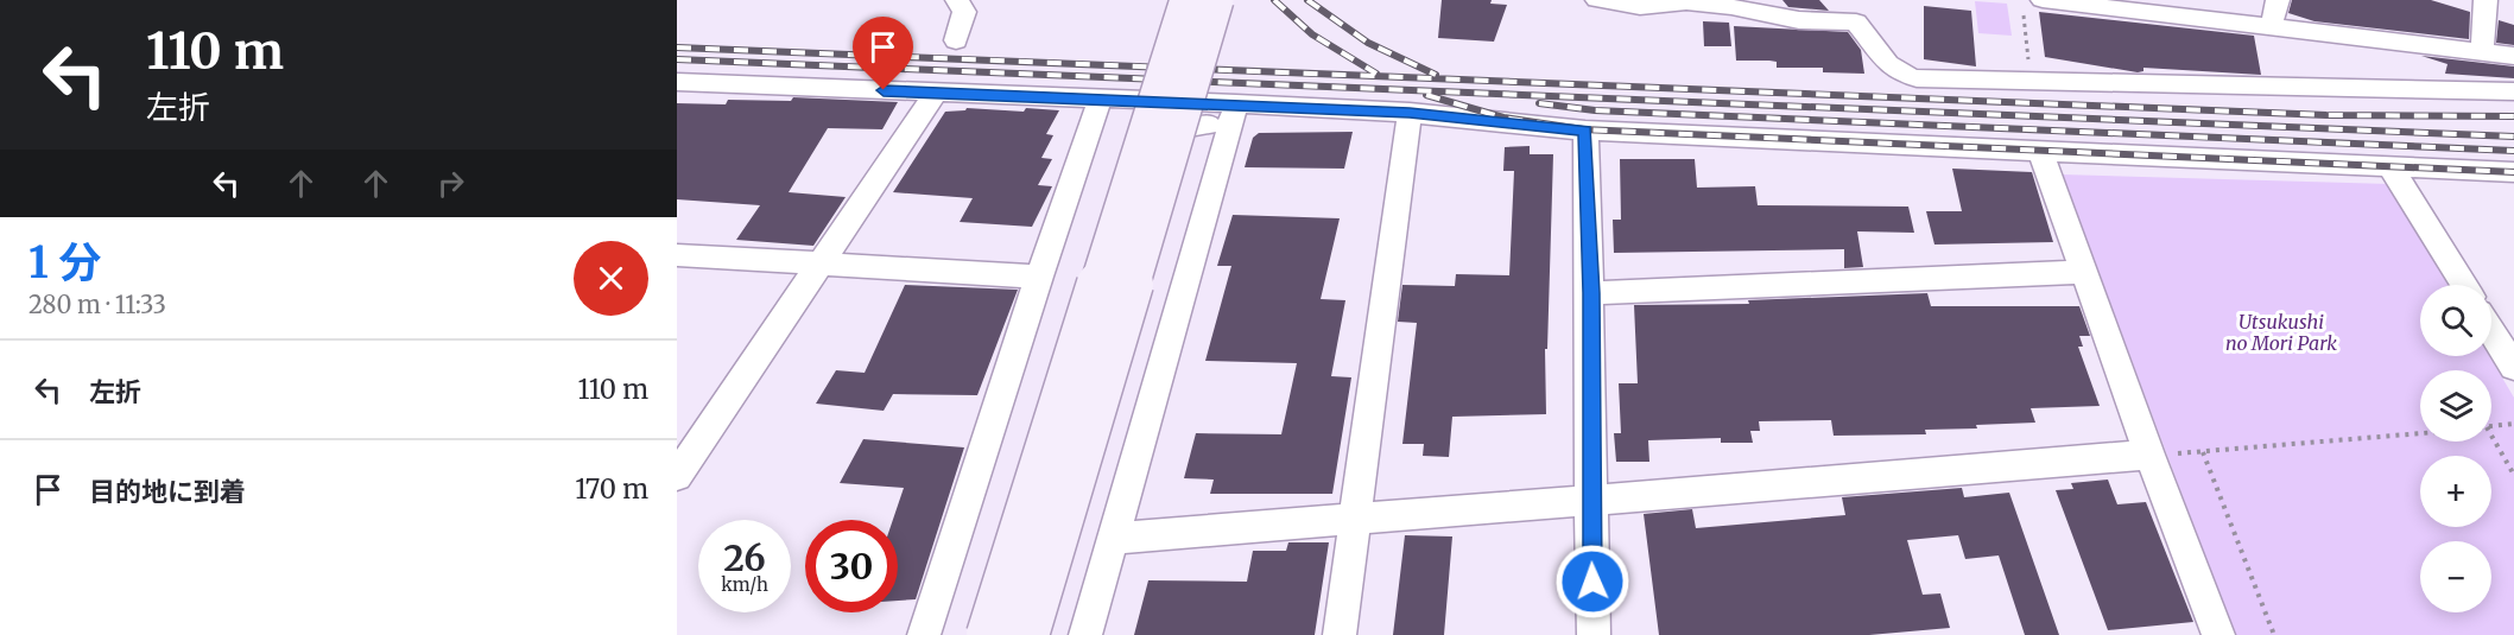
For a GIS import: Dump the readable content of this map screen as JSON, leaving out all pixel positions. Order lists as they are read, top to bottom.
{
  "parks": ["Utsukushi no Mori Park"],
  "page": {
    "turn": ["110 m", "左折"],
    "heading": ["1 分", "280 m · 11:33"],
    "map_buttons": ["+", "−"],
    "list": [
      {
        "name": "左折",
        "value": "110 m"
      },
      {
        "name": "目的地に到着",
        "value": "170 m"
      }
    ],
    "speed": "26 km/h",
    "limit": "30"
  }
}
